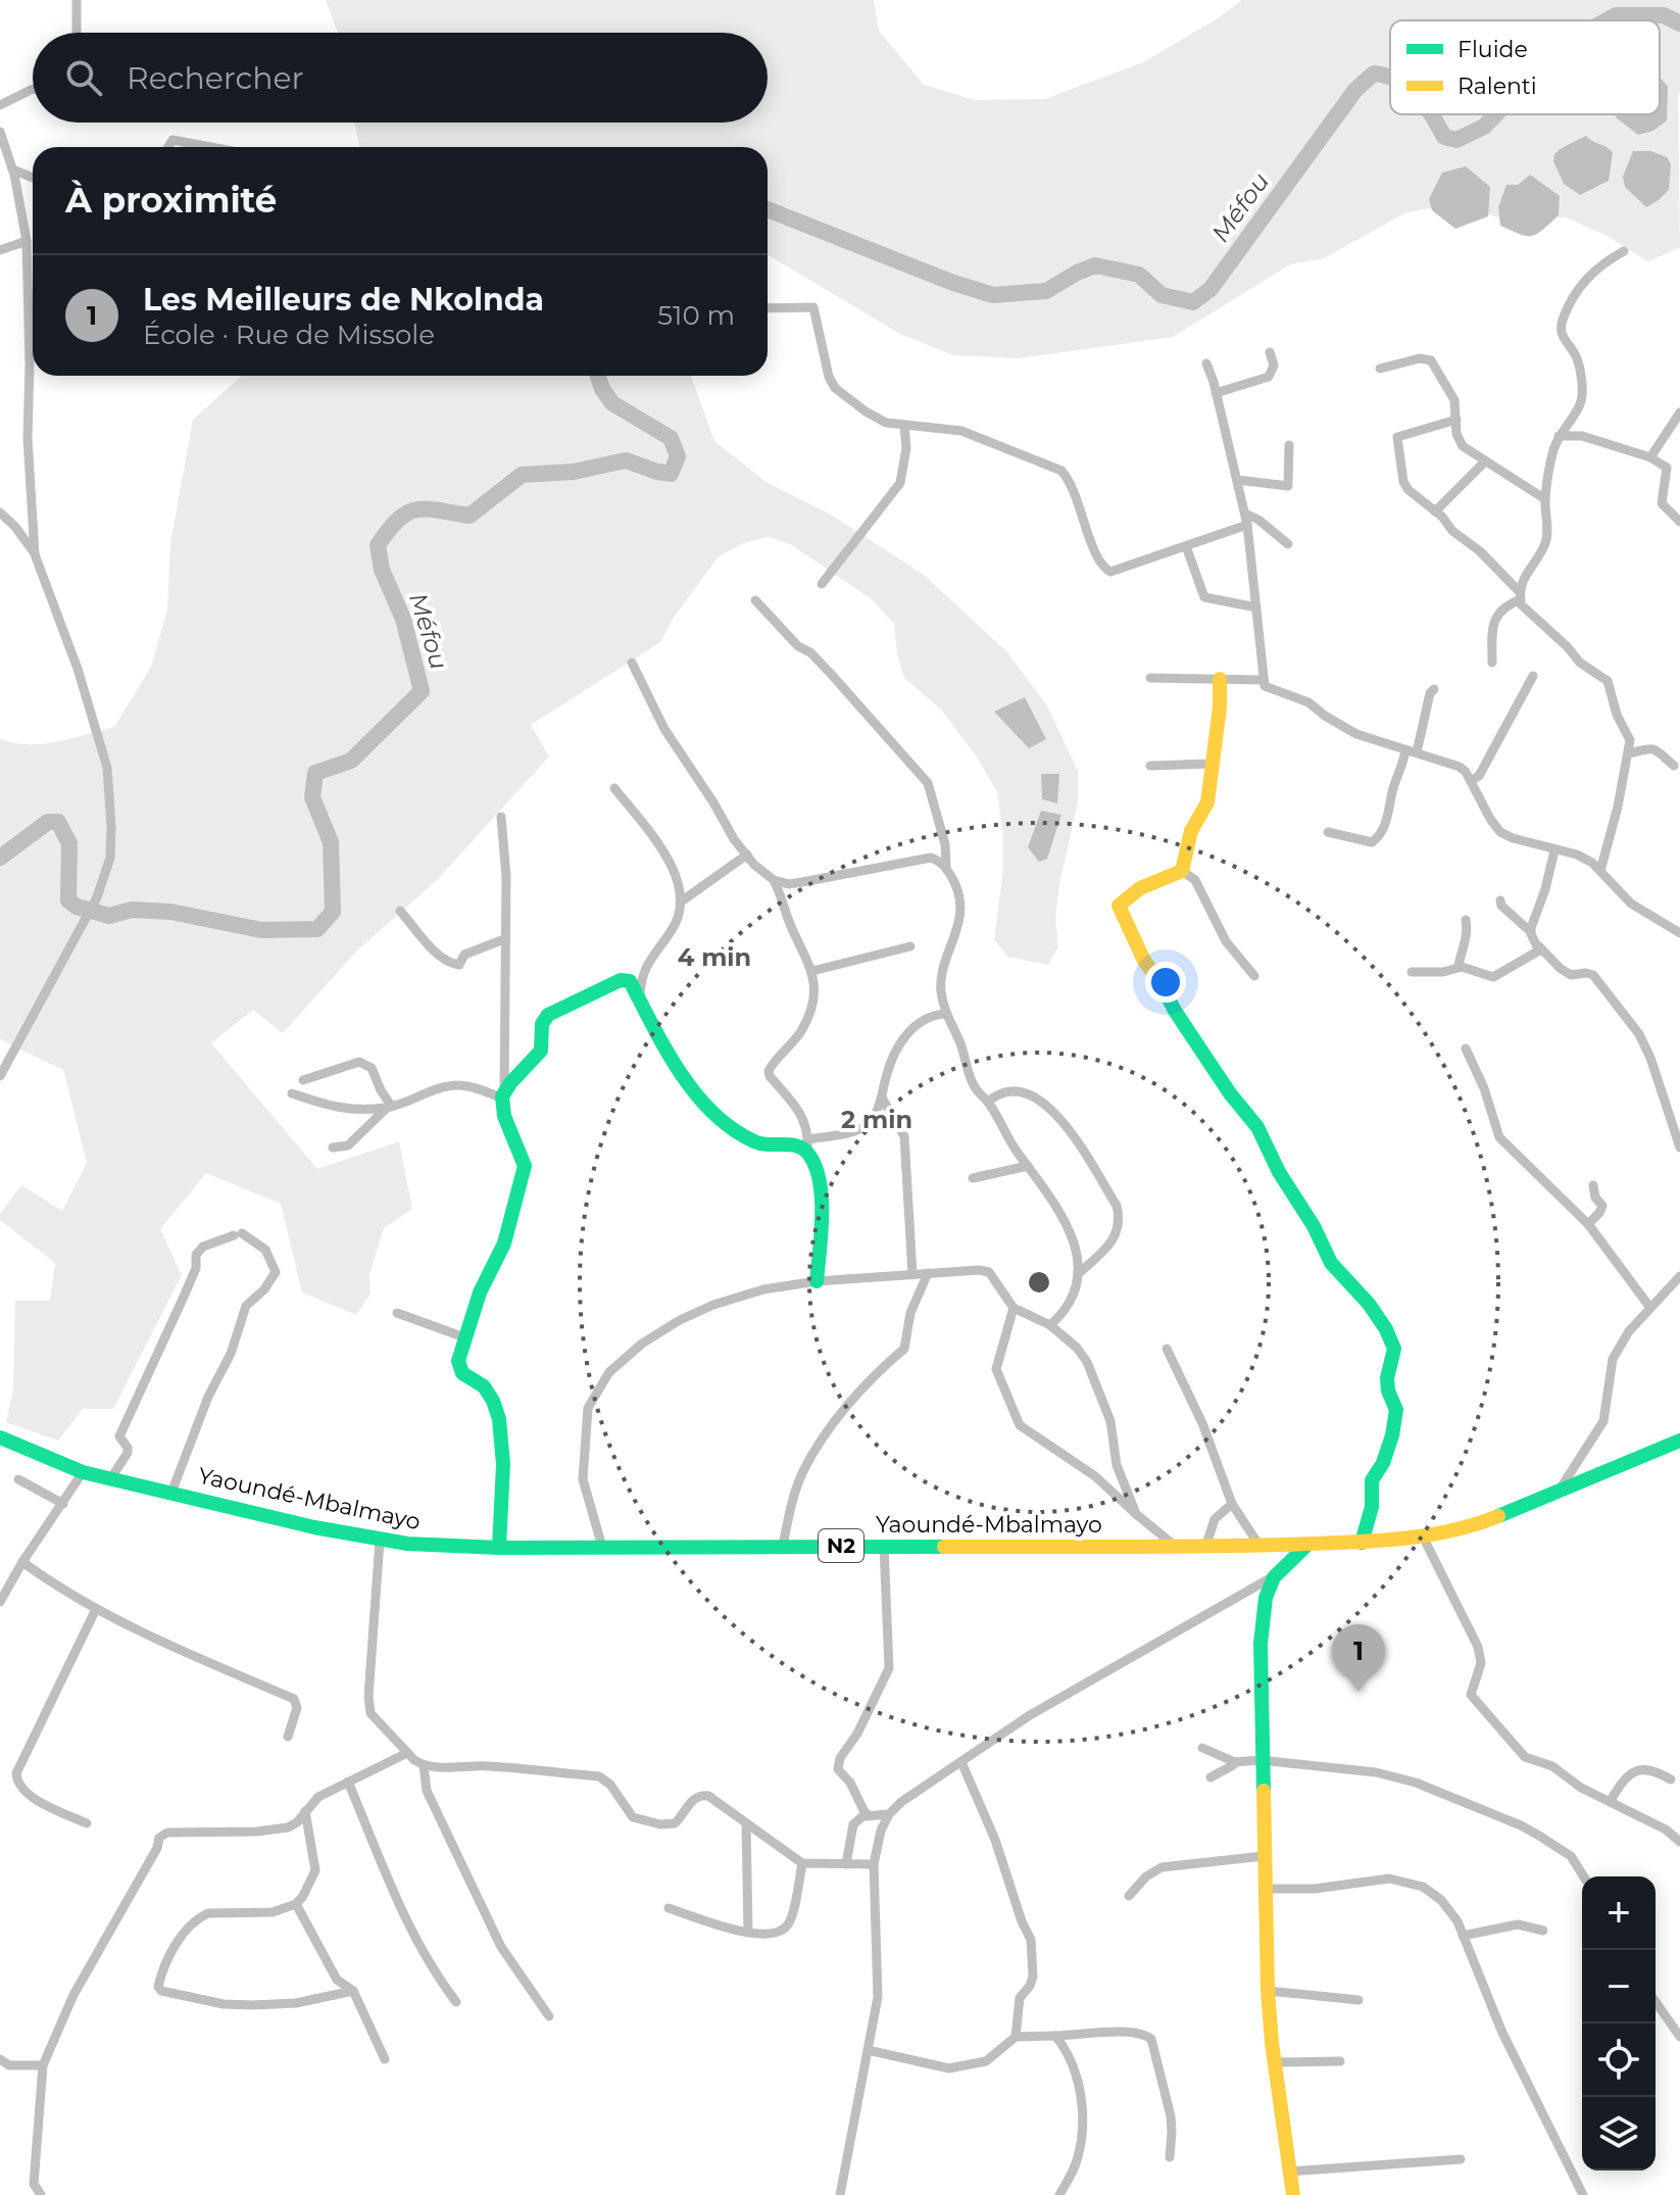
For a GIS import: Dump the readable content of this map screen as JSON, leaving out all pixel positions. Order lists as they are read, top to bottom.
{
  "streets": {
    "main road": ["Yaoundé-Mbalmayo", "N2"]
  },
  "water": ["Méfou"],
  "legend": ["Fluide", "Ralenti"],
  "page": {
    "search": "Rechercher",
    "heading": "À proximité",
    "list": [
      {
        "mark": "1",
        "name": "Les Meilleurs de Nkolnda",
        "note": "École · Rue de Missole",
        "value": "510 m"
      }
    ],
    "pins": "1",
    "map_buttons": ["+", "−"]
  },
  "rings": ["4 min", "2 min"]
}
